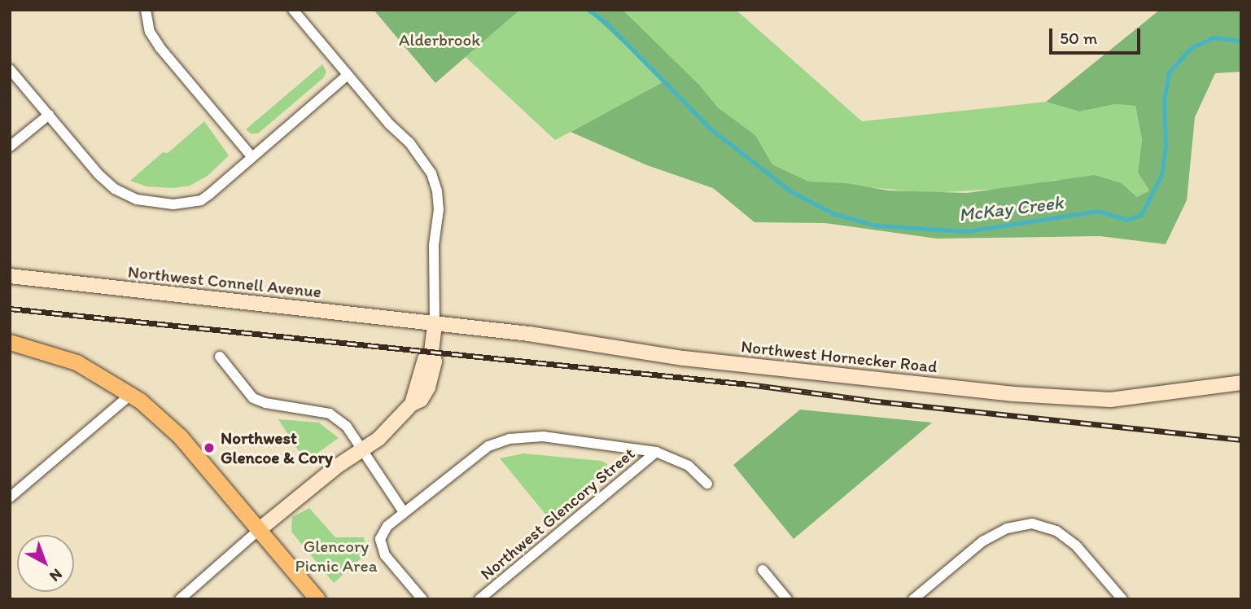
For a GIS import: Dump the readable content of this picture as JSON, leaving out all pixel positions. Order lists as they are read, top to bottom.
{
  "streets": {
    "street": ["Northwest Connell Avenue", "Northwest Hornecker Road", "Northwest Glencory Street"]
  },
  "crossings": [
    ["Northwest Connell Avenue", "Northwest Hornecker Road"]
  ],
  "water": ["McKay Creek"],
  "parks": ["Alderbrook", "Glencory Picnic Area"],
  "places": ["Northwest Glencoe & Cory"],
  "scale_bar": "50 m",
  "north": "bottom right"
}
